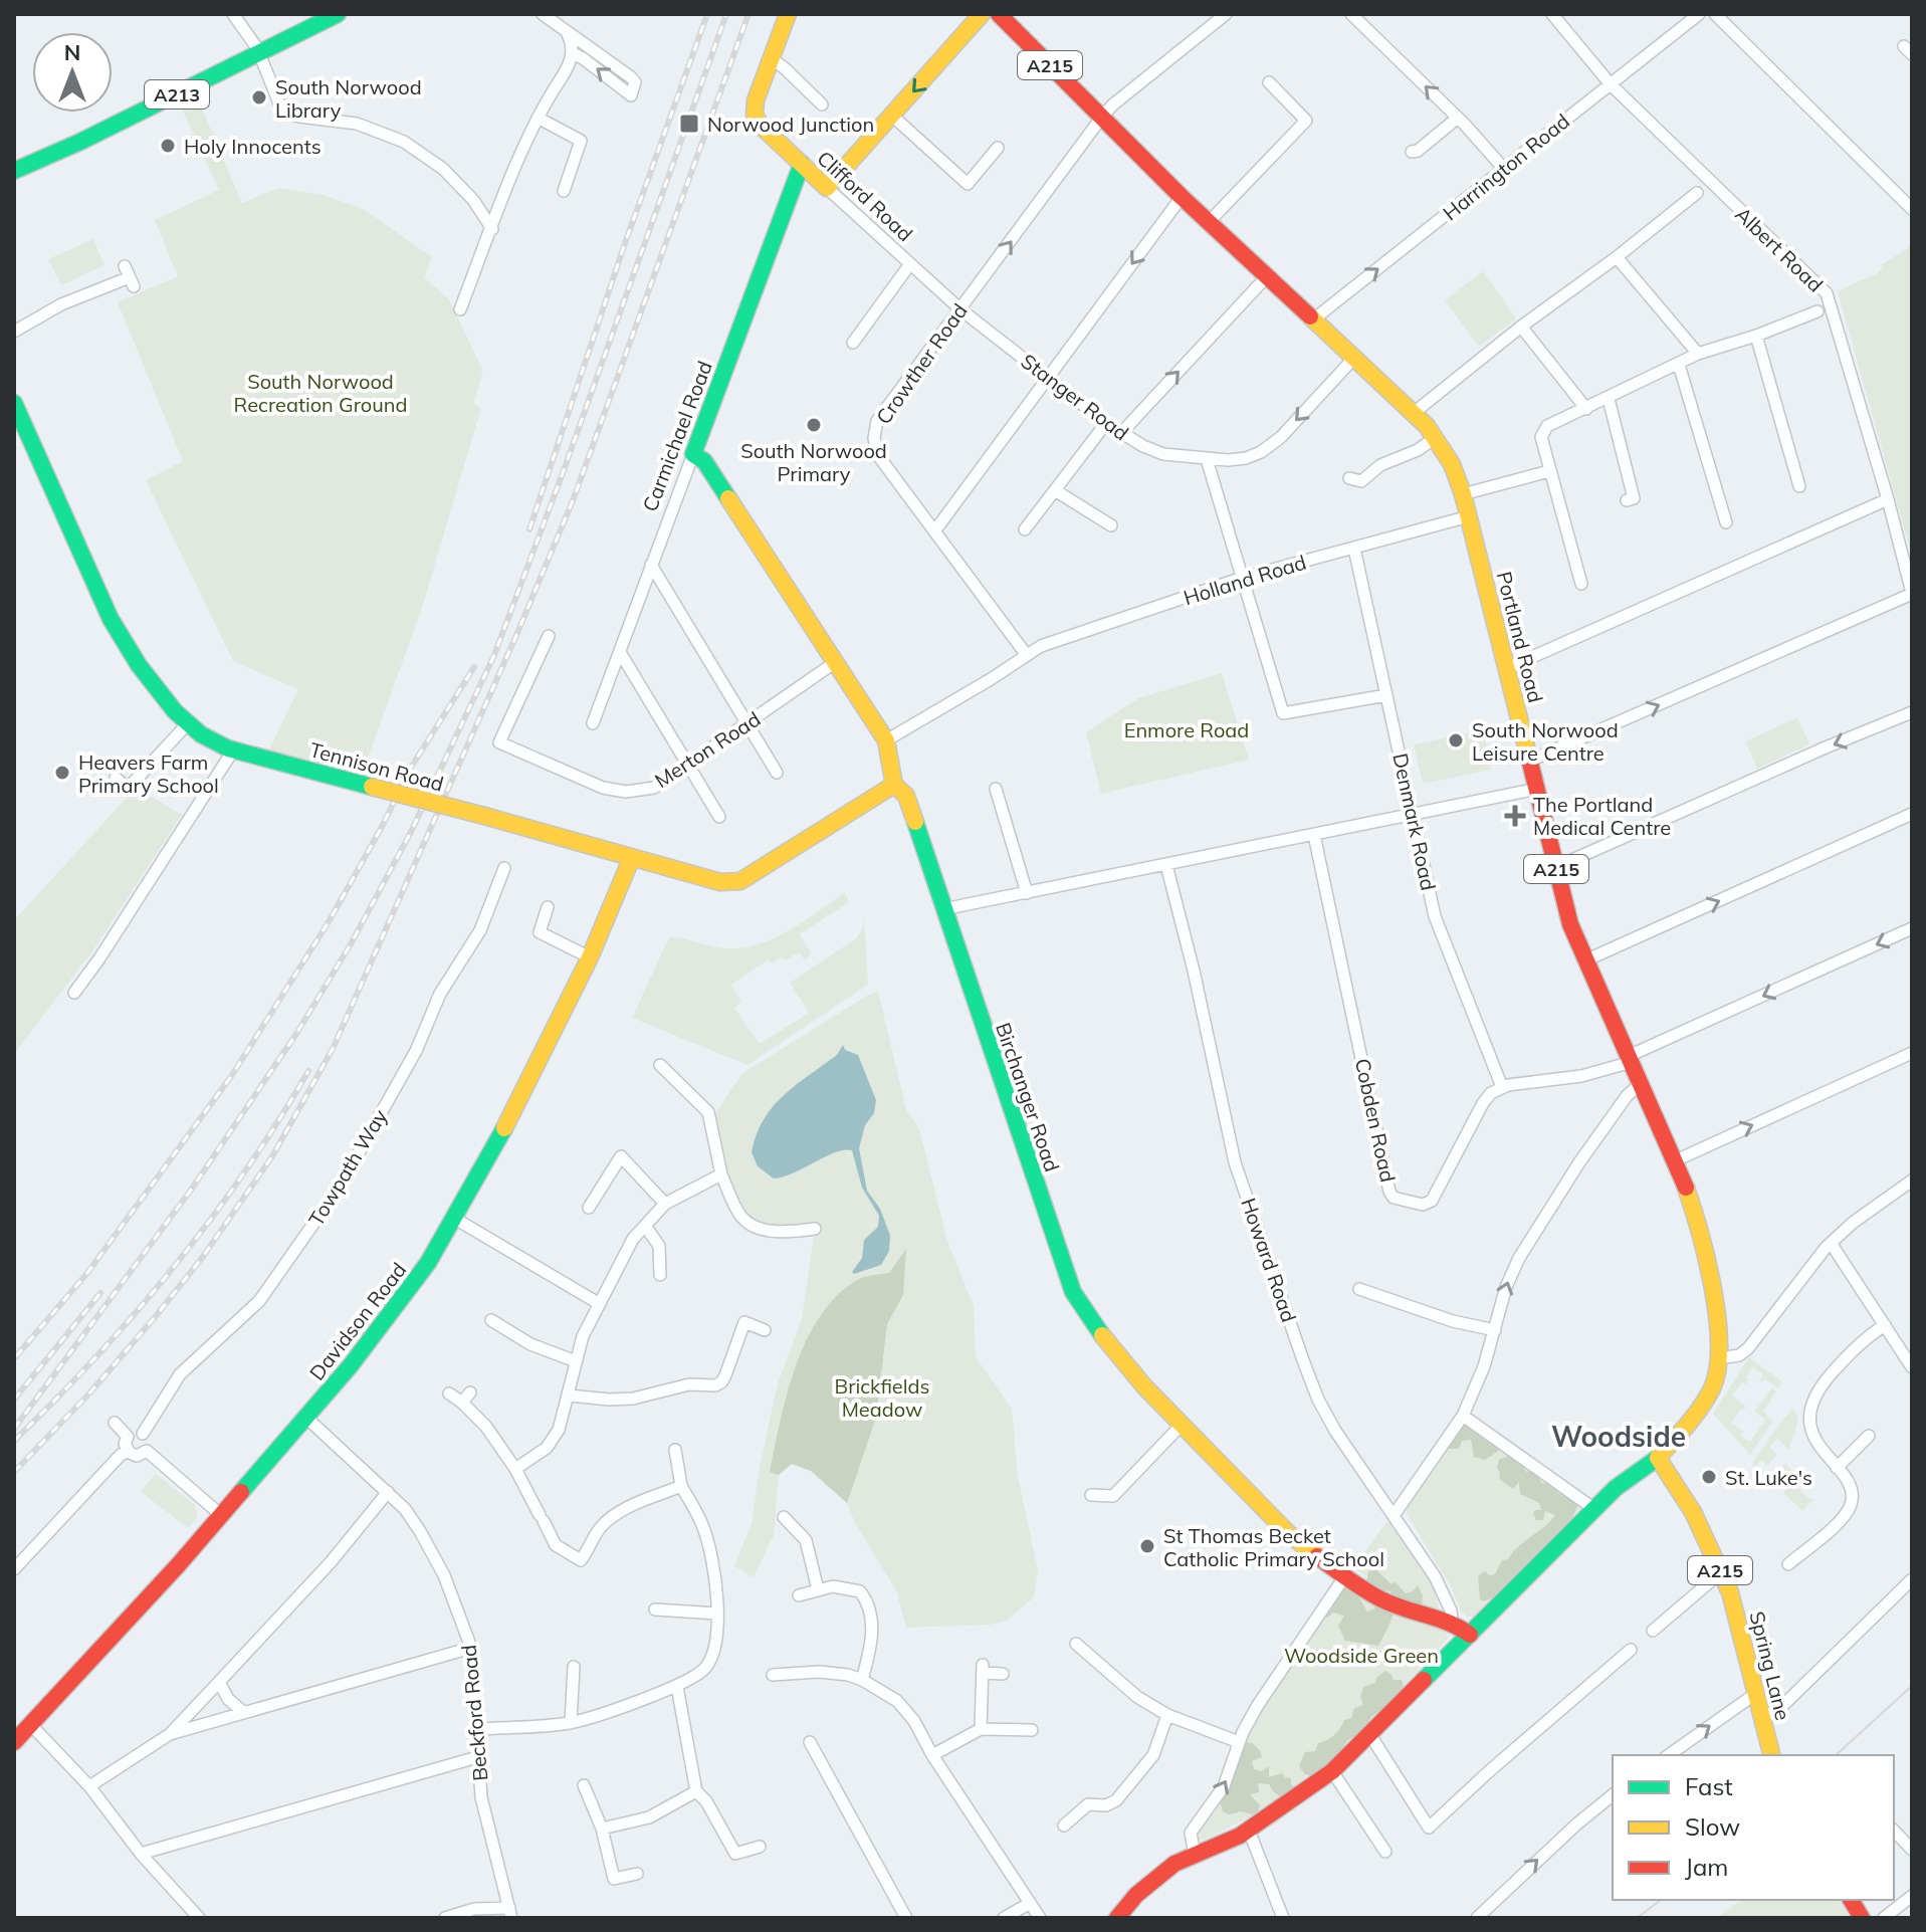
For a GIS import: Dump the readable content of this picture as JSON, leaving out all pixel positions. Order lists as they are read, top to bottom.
{
  "streets": {
    "street": [
      "A215",
      "A213",
      "Harrington Road",
      "Clifford Road",
      "Albert Road",
      "Crowther Road",
      "Stanger Road",
      "Carmichael Road",
      "Holland Road",
      "Portland Road",
      "Merton Road",
      "Tennison Road",
      "Denmark Road",
      "Birchanger Road",
      "Cobden Road",
      "Towpath Way",
      "Howard Road",
      "Davidson Road",
      "Spring Lane",
      "Beckford Road"
    ]
  },
  "crossings": [
    ["Harrington Road", "Albert Road"],
    ["Harrington Road", "Portland Road"],
    ["Clifford Road", "Crowther Road"],
    ["Clifford Road", "Stanger Road"],
    ["Clifford Road", "Carmichael Road"],
    ["Crowther Road", "Stanger Road"],
    ["Crowther Road", "Holland Road"],
    ["Crowther Road", "Portland Road"],
    ["Stanger Road", "Portland Road"],
    ["Carmichael Road", "Birchanger Road"],
    ["Holland Road", "Portland Road"],
    ["Holland Road", "Denmark Road"],
    ["Holland Road", "Birchanger Road"],
    ["Portland Road", "Spring Lane"],
    ["Merton Road", "Birchanger Road"],
    ["Tennison Road", "Birchanger Road"],
    ["Tennison Road", "Davidson Road"],
    ["Denmark Road", "Cobden Road"],
    ["Birchanger Road", "Howard Road"],
    ["Davidson Road", "Beckford Road"]
  ],
  "one_way": ["Harrington Road", "Stanger Road"],
  "districts": ["Woodside"],
  "parks": [
    "South Norwood Recreation Ground",
    "Enmore Road",
    "Brickfields Meadow",
    "Woodside Green"
  ],
  "places": {
    "other": [
      "South Norwood Library",
      "Holy Innocents",
      "South Norwood Primary",
      "South Norwood Leisure Centre",
      "Heavers Farm Primary School",
      "St. Luke's",
      "St Thomas Becket Catholic Primary School"
    ],
    "transit": ["Norwood Junction"],
    "health": ["The Portland Medical Centre"]
  },
  "legend": ["Fast", "Slow", "Jam"],
  "north": "top"
}
